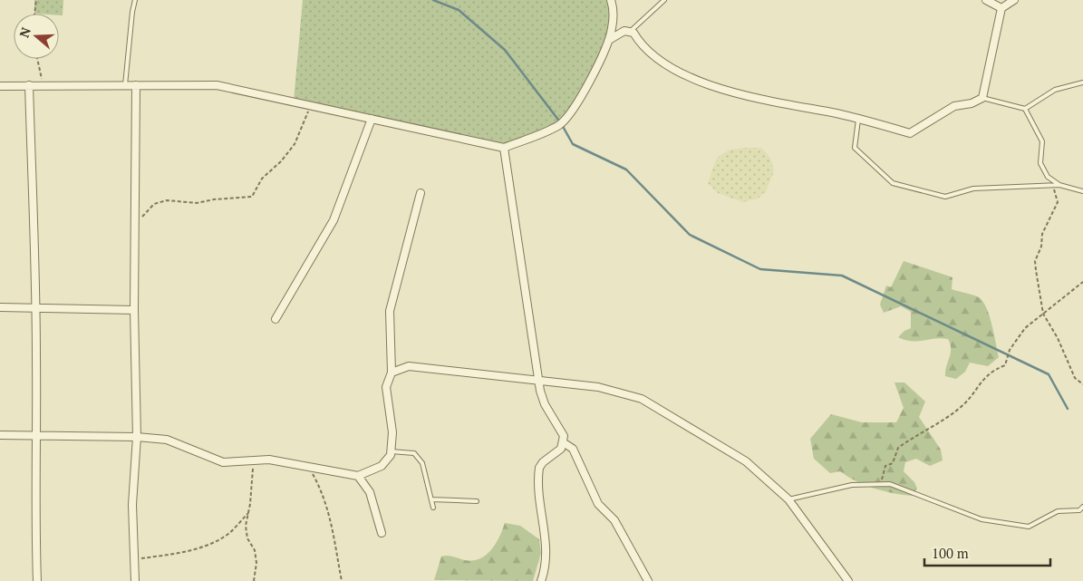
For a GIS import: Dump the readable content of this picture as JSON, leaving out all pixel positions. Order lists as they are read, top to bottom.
{
  "scale_bar": "100 m",
  "north": "left"
}
